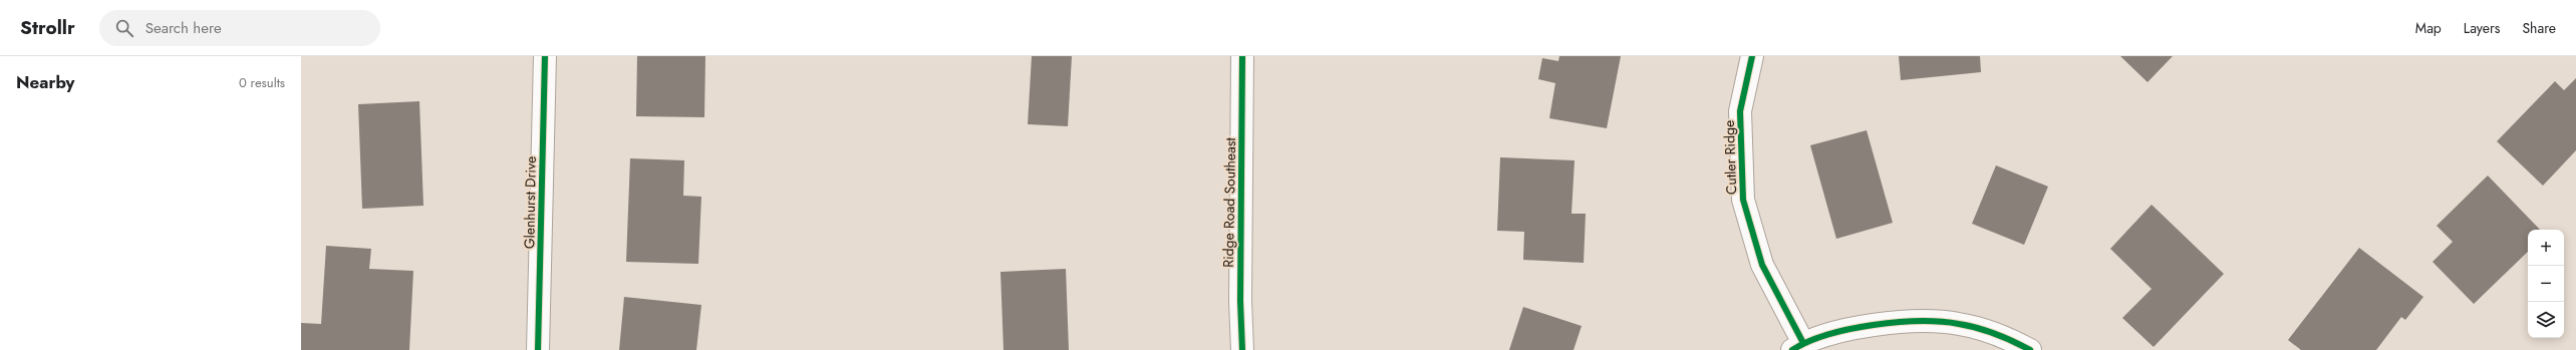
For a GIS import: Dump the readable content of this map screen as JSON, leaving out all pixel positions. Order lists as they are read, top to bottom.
{
  "streets": {
    "street": ["Cutler Ridge", "Glenhurst Drive", "Ridge Road Southeast"]
  },
  "page": {
    "header": "Strollr",
    "search": "Search here",
    "nav": ["Map", "Layers", "Share"],
    "heading": ["Nearby", "0 results"],
    "map_buttons": ["+", "−"]
  }
}
